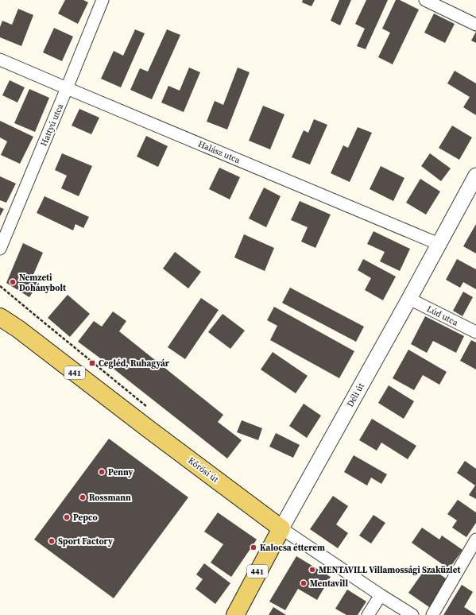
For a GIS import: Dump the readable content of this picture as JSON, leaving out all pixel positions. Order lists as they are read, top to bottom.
{
  "streets": {
    "main road": ["441", "Déli út", "Kőrösi út"],
    "street": ["Hattyú utca", "Halász utca", "Lúd utca"]
  },
  "crossings": [
    ["Hattyú utca", "Halász utca"],
    ["Halász utca", "Déli út"],
    ["Lúd utca", "Déli út"],
    ["Déli út", "Kőrösi út"]
  ],
  "places": {
    "other": [
      "Nemzeti Dohánybolt",
      "Penny",
      "Rossmann",
      "Pepco",
      "Sport Factory",
      "Kalocsa étterem",
      "MENTAVILL Villamossági Szaküzlet",
      "Mentavill"
    ],
    "transit": ["Cegléd, Ruhagyár"]
  }
}
